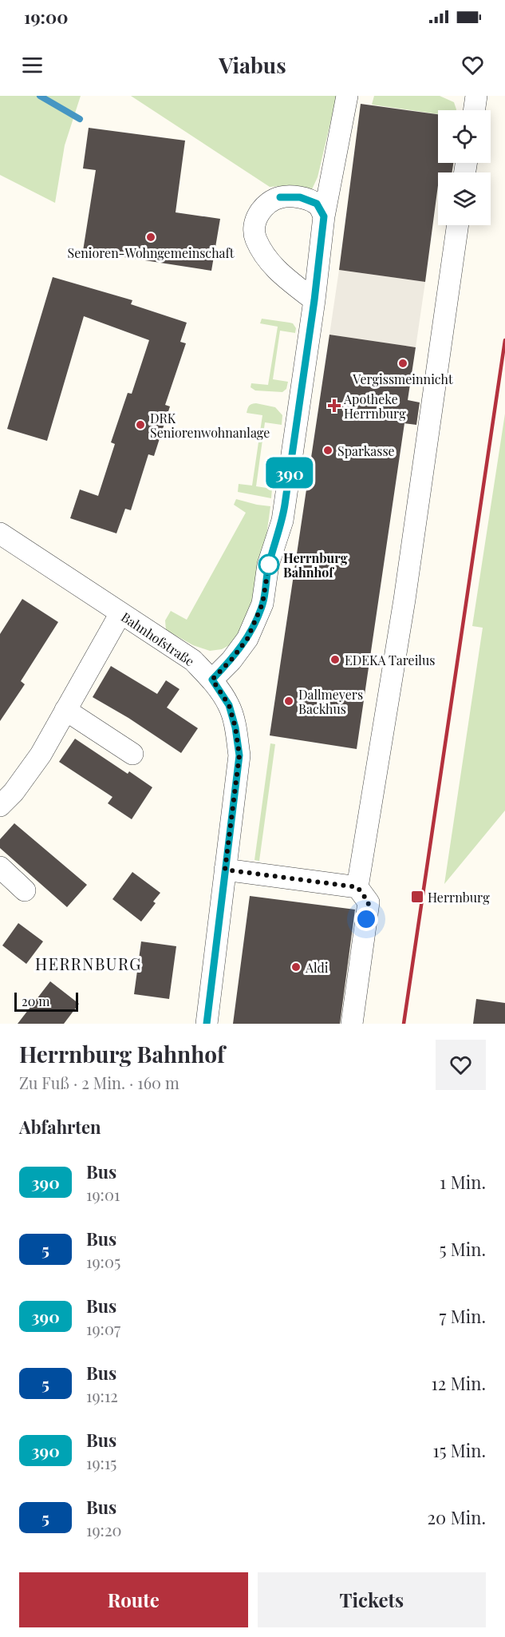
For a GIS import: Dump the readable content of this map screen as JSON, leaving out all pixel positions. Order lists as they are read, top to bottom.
{
  "streets": {
    "street": ["Bahnhofstraße"]
  },
  "districts": ["HERRNBURG"],
  "places": {
    "other": [
      "Senioren-Wohngemeinschaft",
      "Vergissmeinnicht",
      "DRK Seniorenwohnanlage",
      "Sparkasse",
      "Herrnburg Bahnhof",
      "EDEKA Tareilus",
      "Dallmeyers Backhus",
      "Aldi"
    ],
    "health": ["Apotheke Herrnburg"],
    "transit": ["Herrnburg"]
  },
  "lines": ["bus line 390"],
  "scale_bar": "20 m",
  "page": {
    "status": "19:00",
    "header": "Viabus",
    "on_map": "390",
    "scale": "20 m",
    "heading": [
      ["Herrnburg Bahnhof", "Zu Fuß · 2 Min. · 160 m"],
      "Abfahrten"
    ],
    "list": [
      {
        "mark": "390",
        "name": "Bus",
        "note": "19:01",
        "value": "1 Min."
      },
      {
        "mark": "5",
        "name": "Bus",
        "note": "19:05",
        "value": "5 Min."
      },
      {
        "mark": "390",
        "name": "Bus",
        "note": "19:07",
        "value": "7 Min."
      },
      {
        "mark": "5",
        "name": "Bus",
        "note": "19:12",
        "value": "12 Min."
      },
      {
        "mark": "390",
        "name": "Bus",
        "note": "19:15",
        "value": "15 Min."
      },
      {
        "mark": "5",
        "name": "Bus",
        "note": "19:20",
        "value": "20 Min."
      }
    ],
    "buttons": ["Route", "Tickets"]
  }
}
